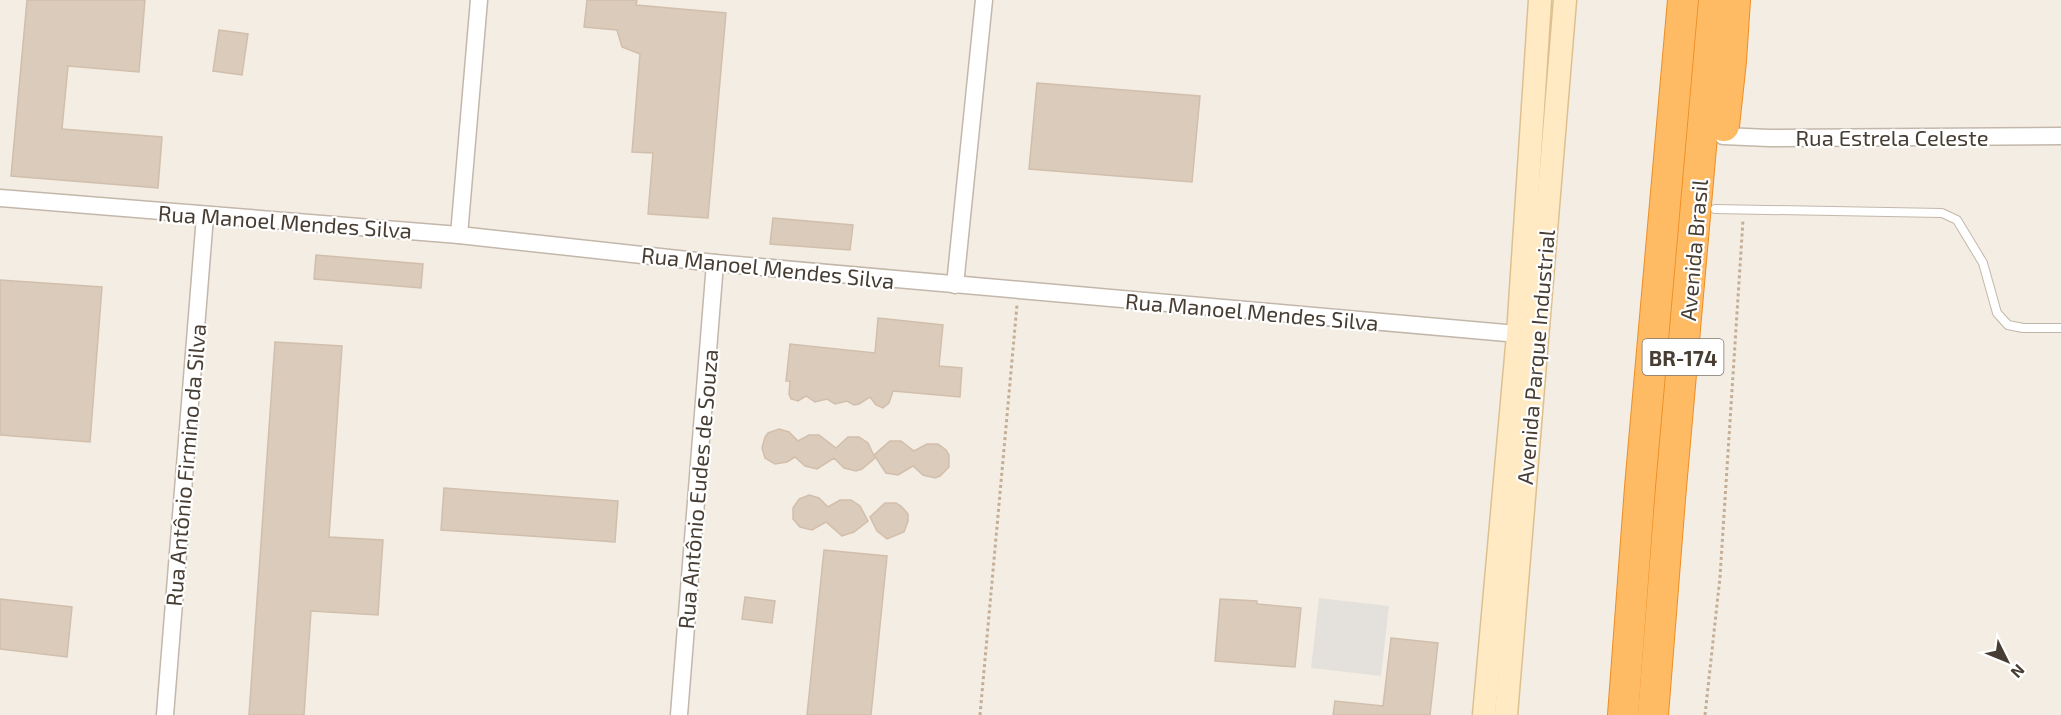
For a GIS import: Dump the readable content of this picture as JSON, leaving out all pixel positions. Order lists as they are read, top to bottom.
{
  "streets": {
    "highway": ["Avenida Brasil", "BR-174"],
    "main road": ["Avenida Parque Industrial"],
    "street": [
      "Rua Estrela Celeste",
      "Rua Manoel Mendes Silva",
      "Rua Antônio Firmino da Silva",
      "Rua Antônio Eudes de Souza"
    ]
  },
  "crossings": [
    ["Rua Estrela Celeste", "BR-174"],
    ["Rua Manoel Mendes Silva", "Avenida Parque Industrial"],
    ["Rua Manoel Mendes Silva", "Rua Antônio Firmino da Silva"],
    ["Rua Manoel Mendes Silva", "Rua Antônio Eudes de Souza"],
    ["Avenida Brasil", "BR-174"]
  ],
  "north": "bottom right"
}
